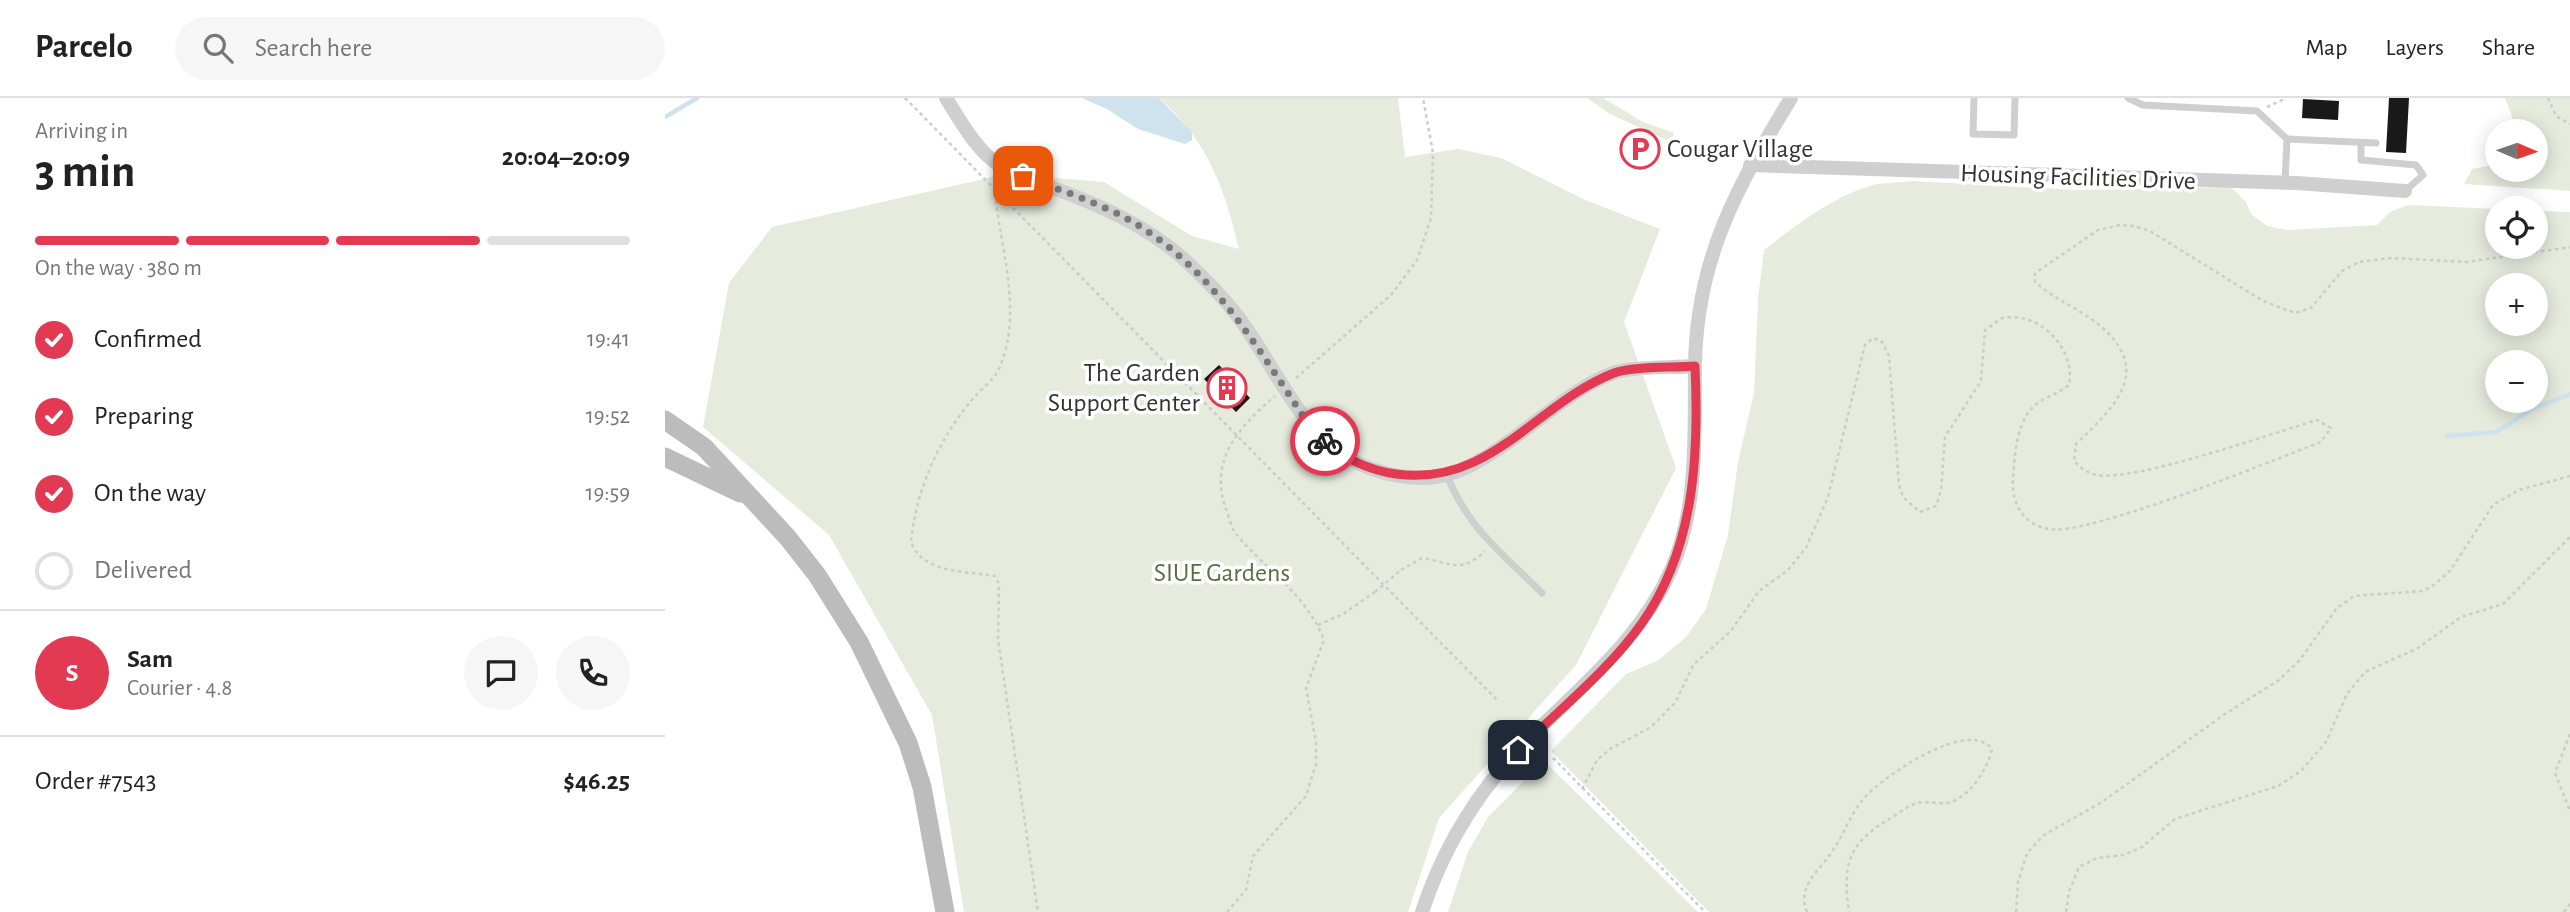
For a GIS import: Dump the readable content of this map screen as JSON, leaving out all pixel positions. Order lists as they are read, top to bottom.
{
  "streets": {
    "street": ["Housing Facilities Drive"]
  },
  "parks": ["SIUE Gardens"],
  "places": {
    "parking": ["Cougar Village"],
    "building": ["The Garden Support Center"]
  },
  "north": "right",
  "page": {
    "header": "Parcelo",
    "search": "Search here",
    "nav": ["Map", "Layers", "Share"],
    "heading": ["3 min", "Arriving in", "20:04–20:09"],
    "panel": [
      "Sam",
      "Courier · 4.8",
      "Order #7543",
      "$46.25"
    ],
    "map_buttons": ["+", "−"],
    "bar": "On the way · 380 m",
    "list": [
      ["Confirmed", "19:41"],
      ["Preparing", "19:52"],
      ["On the way", "19:59"],
      "Delivered"
    ],
    "round": "S"
  }
}
